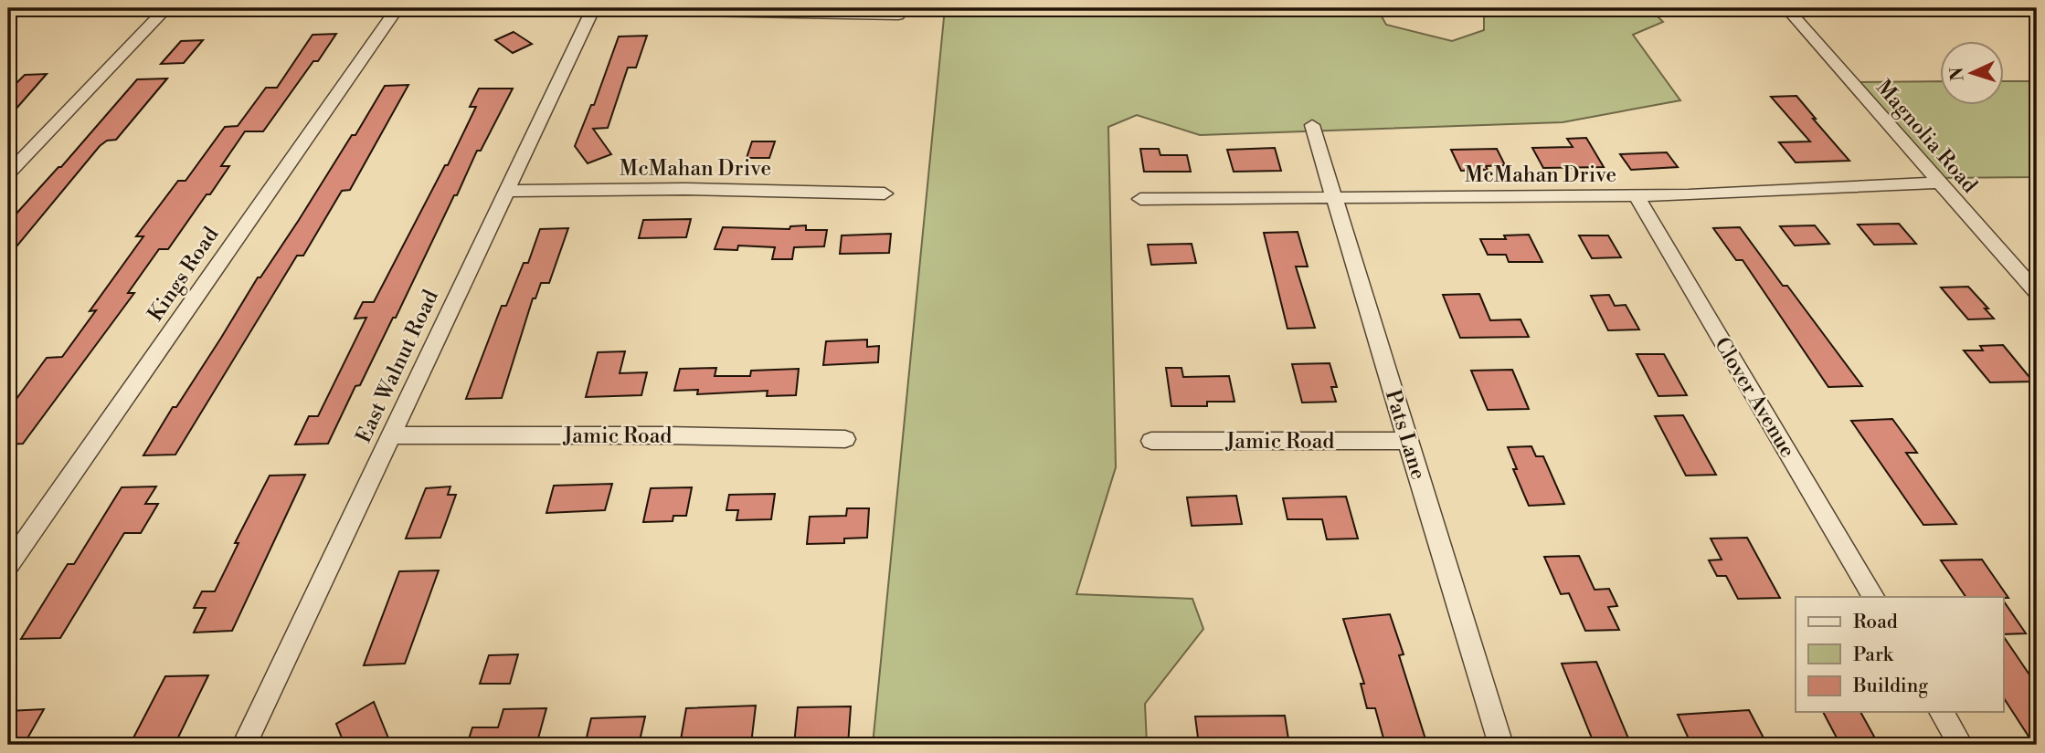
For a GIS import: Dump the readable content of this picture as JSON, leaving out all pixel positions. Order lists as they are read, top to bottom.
{
  "streets": {
    "street": [
      "Magnolia Road",
      "McMahan Drive",
      "Kings Road",
      "East Walnut Road",
      "Clover Avenue",
      "Pats Lane",
      "Jamic Road"
    ]
  },
  "crossings": [
    ["Magnolia Road", "McMahan Drive"],
    ["McMahan Drive", "East Walnut Road"],
    ["McMahan Drive", "Clover Avenue"],
    ["McMahan Drive", "Pats Lane"],
    ["East Walnut Road", "Jamic Road"],
    ["Pats Lane", "Jamic Road"]
  ],
  "legend": ["Road", "Park", "Building"],
  "north": "left"
}
